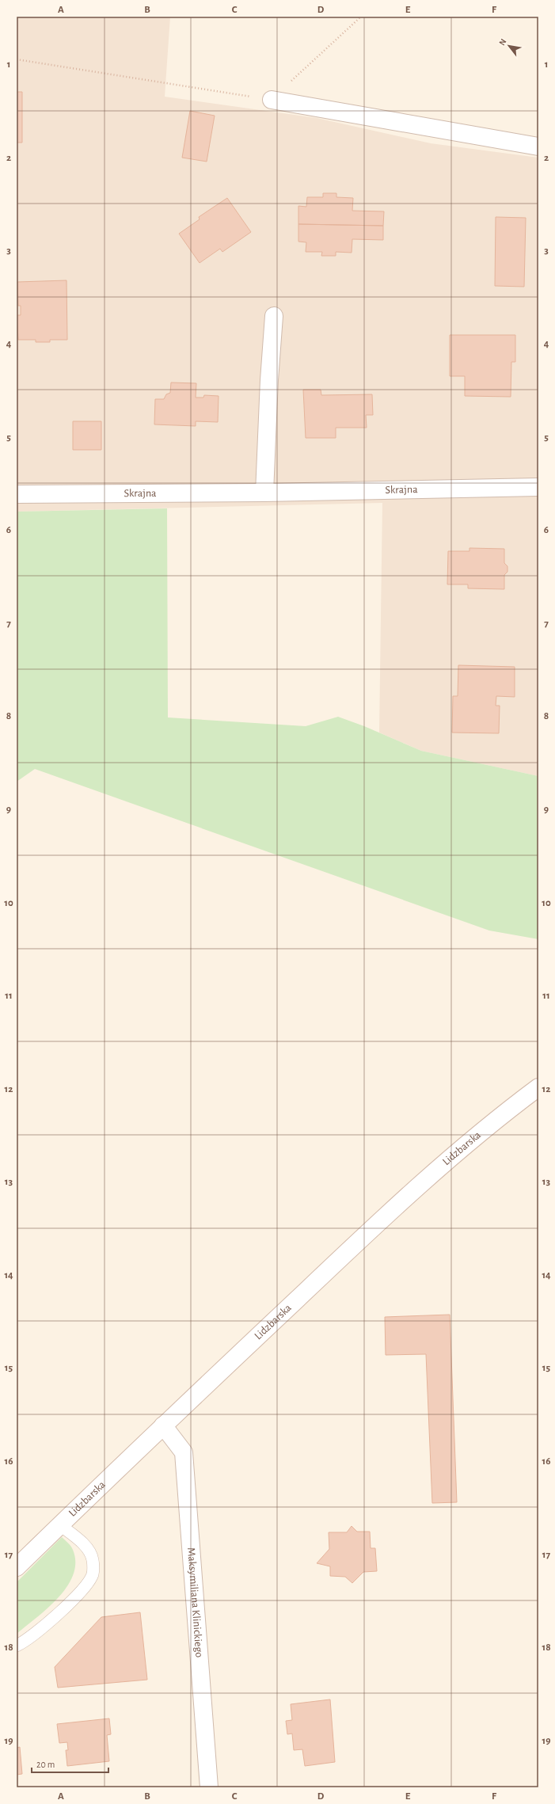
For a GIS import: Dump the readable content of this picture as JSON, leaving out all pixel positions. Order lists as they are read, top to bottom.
{
  "streets": {
    "street": ["Skrajna", "Lidzbarska", "Maksymiliana Klinickiego"]
  },
  "crossings": [
    ["Lidzbarska", "Maksymiliana Klinickiego"]
  ],
  "scale_bar": "20 m",
  "north": "top left",
  "grid": {
    "columns": [
      "A",
      "B",
      "C",
      "D",
      "E",
      "F"
    ],
    "rows": [
      "1",
      "2",
      "3",
      "4",
      "5",
      "6",
      "7",
      "8",
      "9",
      "10",
      "11",
      "12",
      "13",
      "14",
      "15",
      "16",
      "17",
      "18",
      "19"
    ]
  }
}
